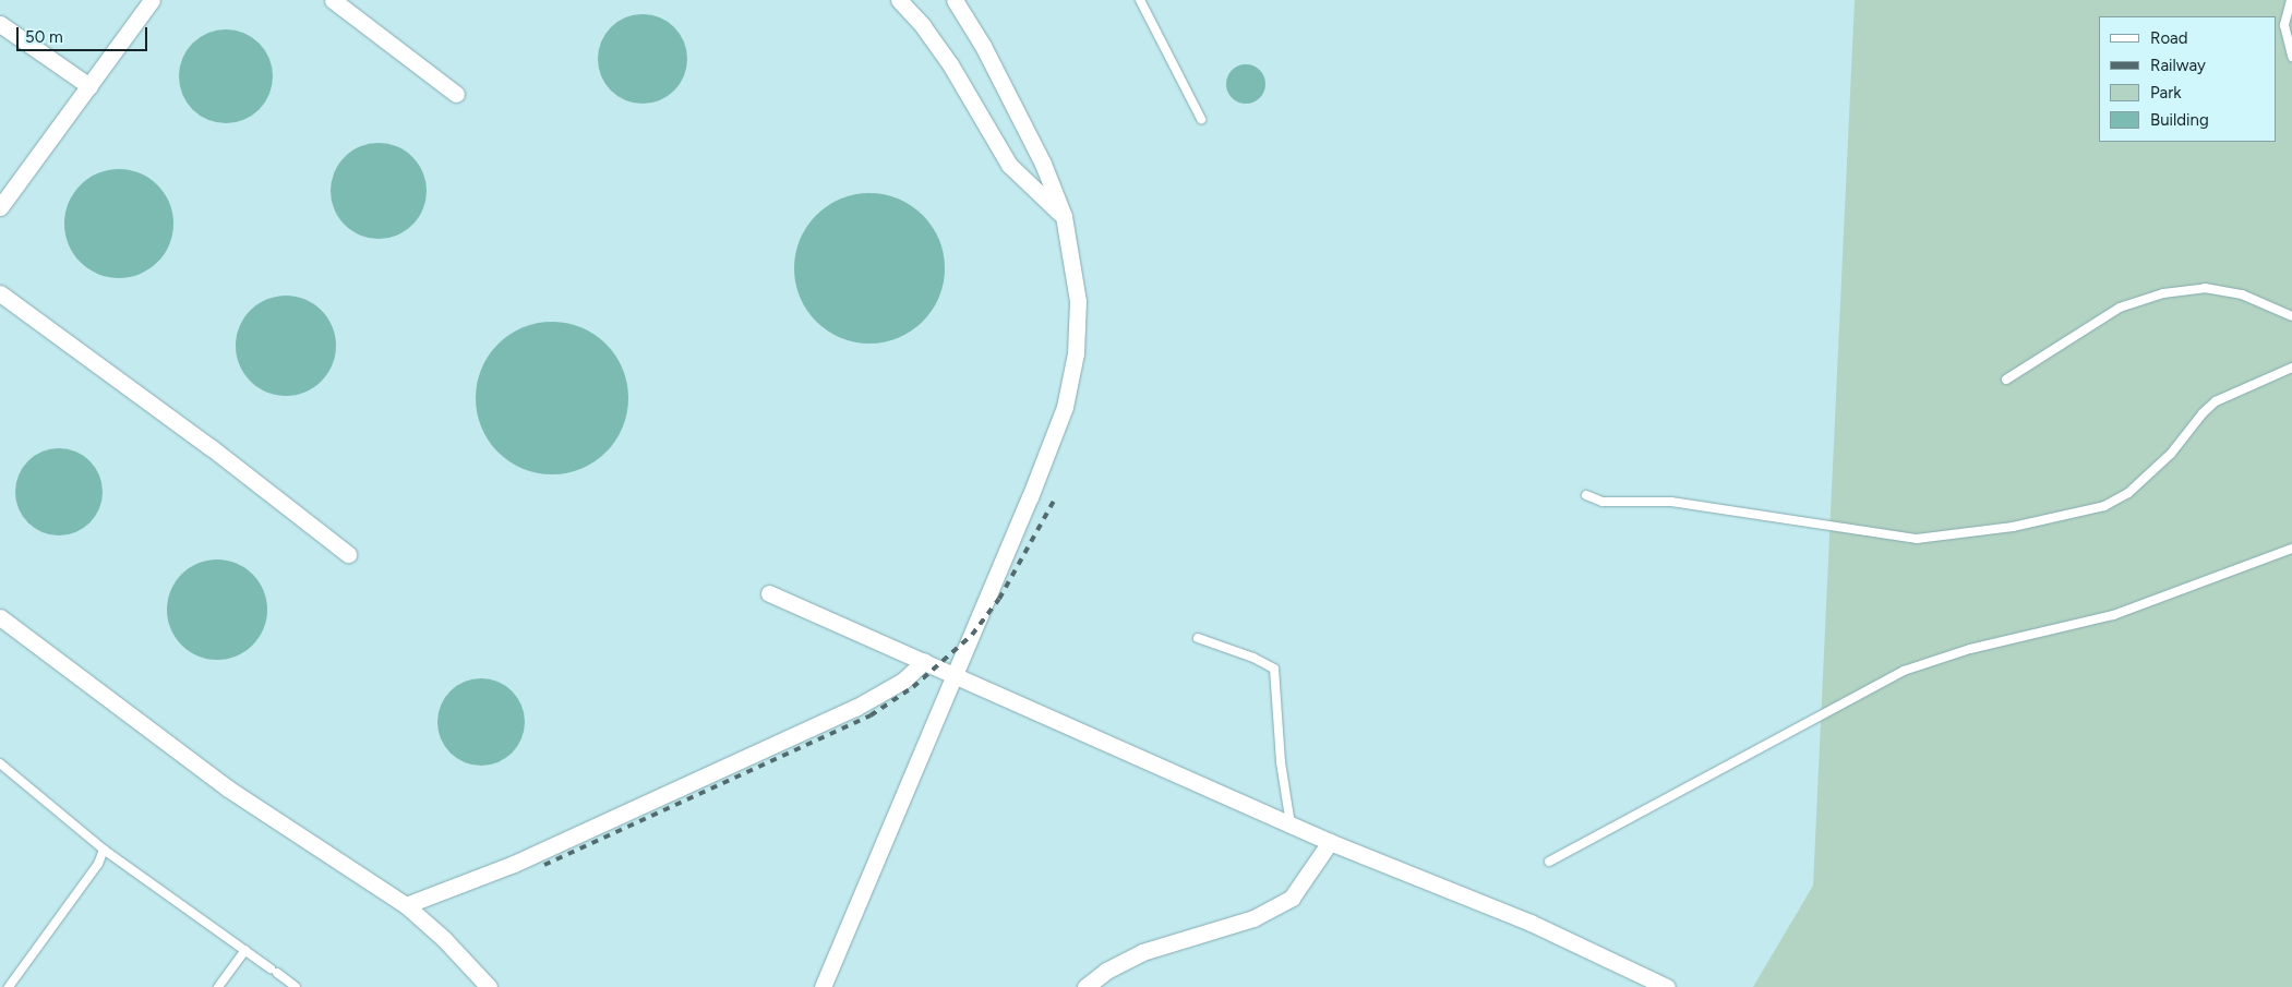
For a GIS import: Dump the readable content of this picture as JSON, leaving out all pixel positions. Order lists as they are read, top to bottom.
{
  "legend": [
    "Road",
    "Railway",
    "Park",
    "Building"
  ],
  "scale_bar": "50 m"
}
